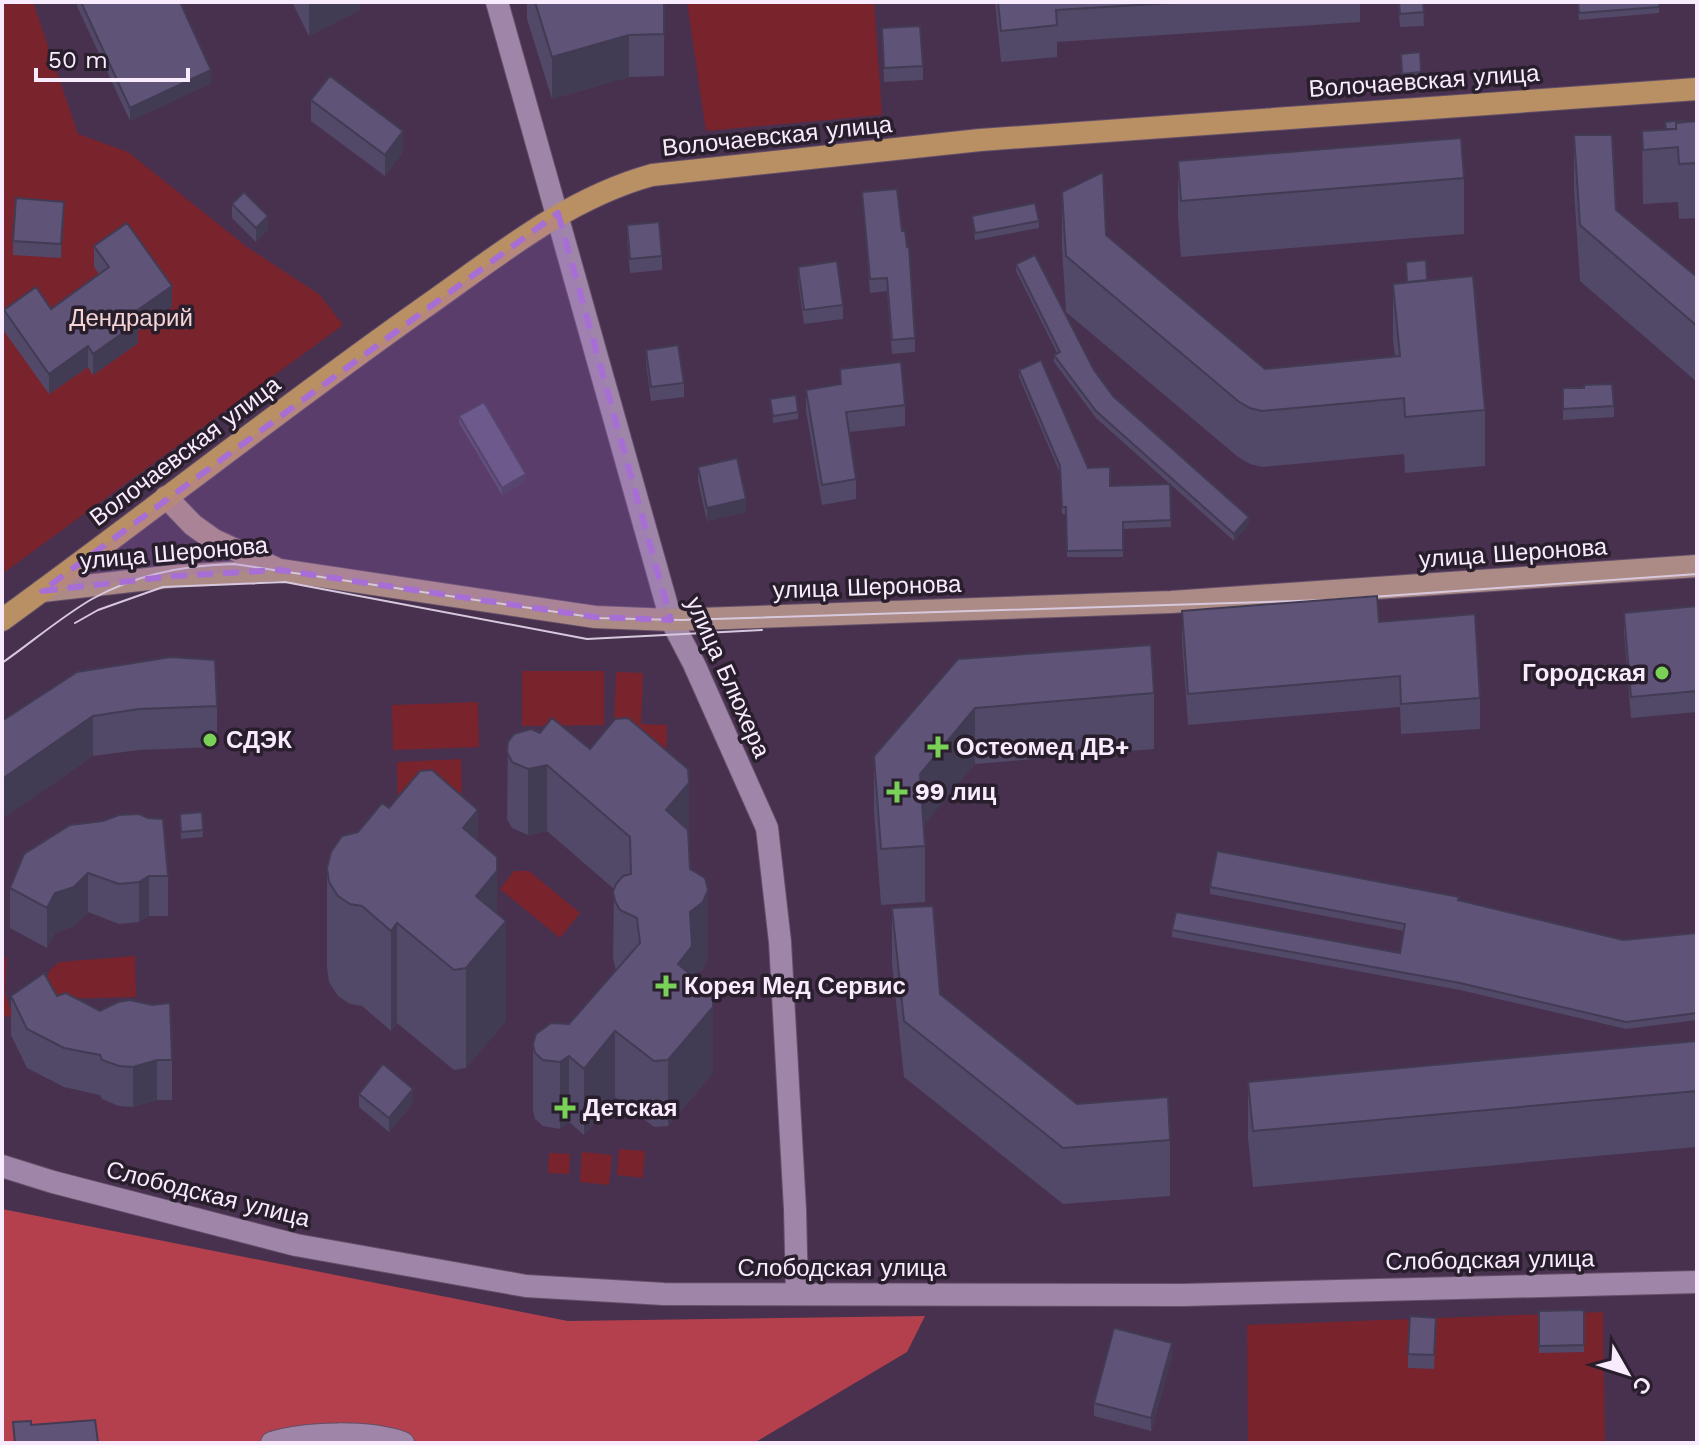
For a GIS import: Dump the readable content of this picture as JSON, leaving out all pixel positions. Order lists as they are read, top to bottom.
{
  "streets": {
    "main road": ["Волочаевская улица", "улица Шеронова"],
    "street": ["улица Блюхера", "Слободская улица"]
  },
  "crossings": [
    ["Волочаевская улица", "улица Шеронова"],
    ["Волочаевская улица", "улица Блюхера"],
    ["улица Шеронова", "улица Блюхера"],
    ["улица Блюхера", "Слободская улица"]
  ],
  "parks": ["Дендрарий"],
  "places": {
    "other": ["Городская", "СДЭК"],
    "health": [
      "Остеомед ДВ+",
      "99 лиц",
      "Корея Мед Сервис",
      "Детская"
    ]
  },
  "scale_bar": "50 m",
  "north": "bottom right"
}
